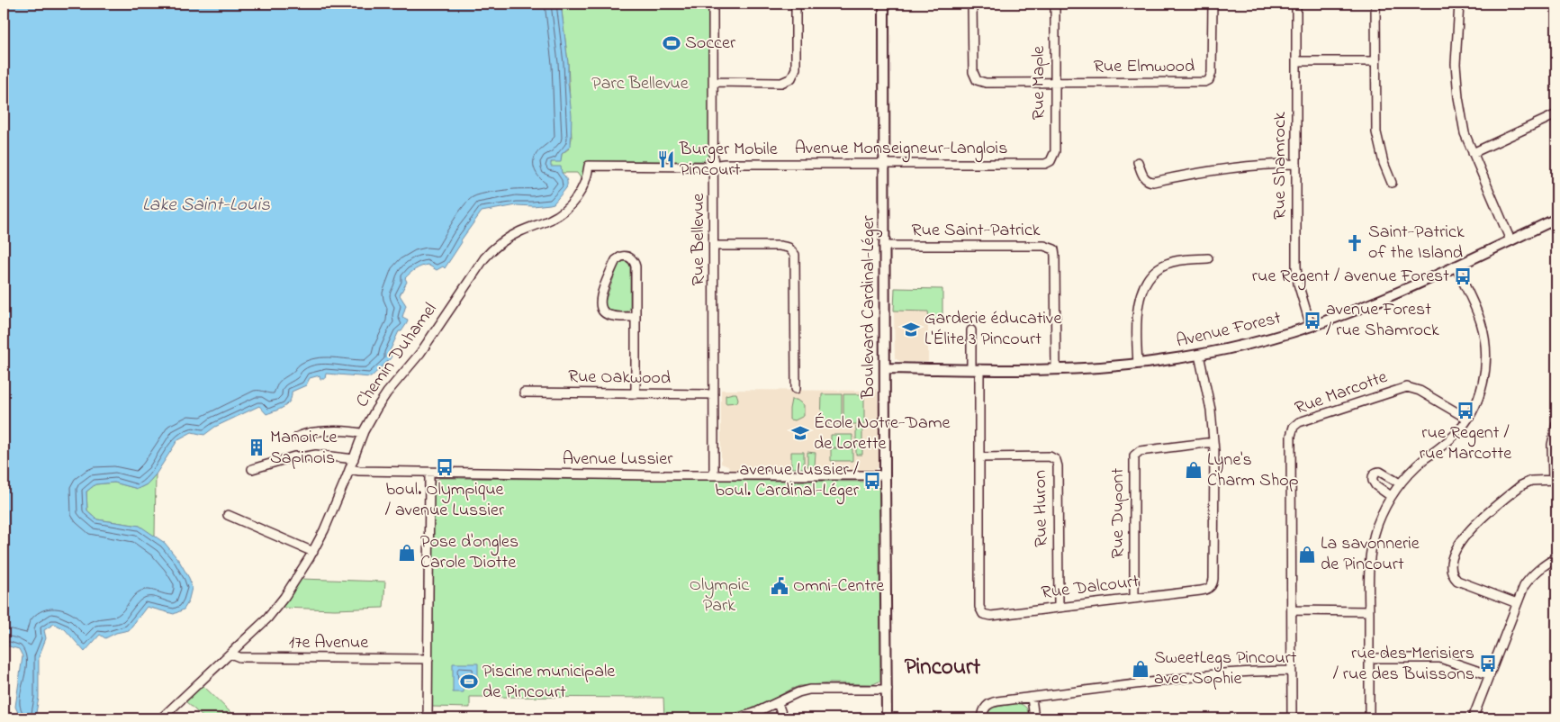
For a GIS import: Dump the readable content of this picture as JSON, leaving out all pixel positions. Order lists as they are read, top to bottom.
{
  "streets": {
    "street": [
      "Rue Elmwood",
      "Rue Maple",
      "Avenue Monseigneur-Langlois",
      "Rue Shamrock",
      "Rue Saint-Patrick",
      "Rue Bellevue",
      "Boulevard Cardinal-Léger",
      "Avenue Forest",
      "Chemin Duhamel",
      "Rue Oakwood",
      "Rue Marcotte",
      "Avenue Lussier",
      "Rue Huron",
      "Rue Dupont",
      "Rue Dalcourt",
      "17e Avenue"
    ]
  },
  "crossings": [
    ["Rue Elmwood", "Rue Maple"],
    ["Rue Maple", "Avenue Monseigneur-Langlois"],
    ["Avenue Monseigneur-Langlois", "Rue Bellevue"],
    ["Avenue Monseigneur-Langlois", "Boulevard Cardinal-Léger"],
    ["Avenue Monseigneur-Langlois", "Chemin Duhamel"],
    ["Rue Shamrock", "Avenue Forest"],
    ["Rue Saint-Patrick", "Boulevard Cardinal-Léger"],
    ["Rue Saint-Patrick", "Avenue Forest"],
    ["Rue Bellevue", "Rue Oakwood"],
    ["Rue Bellevue", "Avenue Lussier"],
    ["Boulevard Cardinal-Léger", "Avenue Forest"],
    ["Boulevard Cardinal-Léger", "Avenue Lussier"],
    ["Avenue Forest", "Rue Dalcourt"],
    ["Chemin Duhamel", "Avenue Lussier"],
    ["Chemin Duhamel", "17e Avenue"],
    ["Rue Huron", "Rue Dalcourt"],
    ["Rue Dupont", "Rue Dalcourt"]
  ],
  "districts": ["Pincourt"],
  "water": ["Lake Saint-Louis"],
  "parks": ["Parc Bellevue", "Olympic Park"],
  "places": {
    "sports": ["Soccer", "Piscine municipale de Pincourt"],
    "restaurant": ["Burger Mobile Pincourt"],
    "church": ["Saint-Patrick of the Island"],
    "bus stop": [
      "rue Regent / avenue Forest",
      "avenue Forest / rue Shamrock",
      "rue Regent / rue Marcotte",
      "boul. Olympique / avenue Lussier",
      "avenue Lussier / boul. Cardinal-Léger",
      "rue des Merisiers / rue des Buissons"
    ],
    "school or university": ["Garderie éducative L'Élite 3 Pincourt", "École Notre-Dame de Lorette"],
    "building": ["Manoir Le Sapinois"],
    "shop": [
      "Lyne's Charm Shop",
      "Pose d'ongles Carole Diotte",
      "La savonnerie de Pincourt",
      "SweetLegs Pincourt avec Sophie"
    ],
    "public building": ["Omni-Centre"]
  }
}
